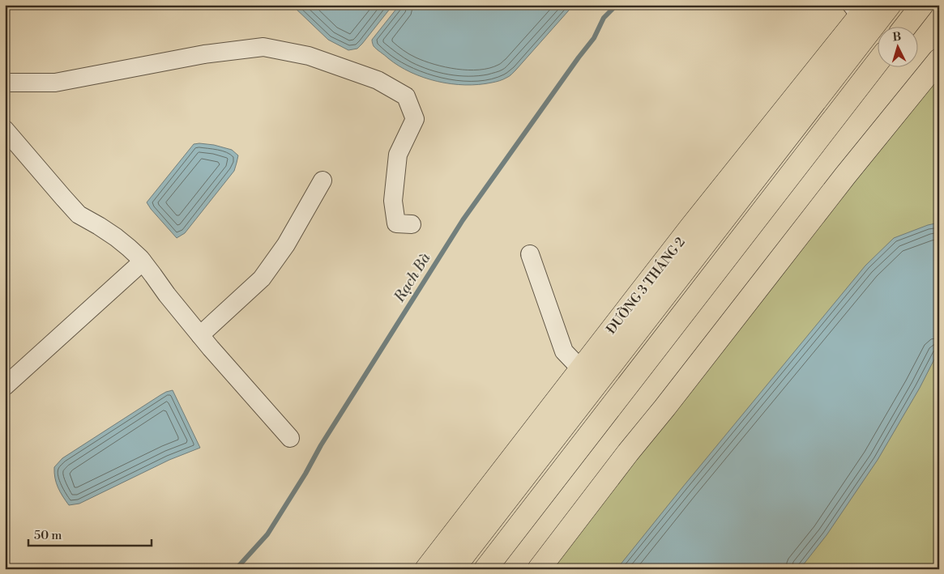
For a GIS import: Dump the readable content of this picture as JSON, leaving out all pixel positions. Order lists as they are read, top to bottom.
{
  "streets": {
    "main road": ["ĐƯỜNG 3 THÁNG 2"]
  },
  "water": ["Rạch Bà"],
  "scale_bar": "50 m",
  "north": "top"
}
